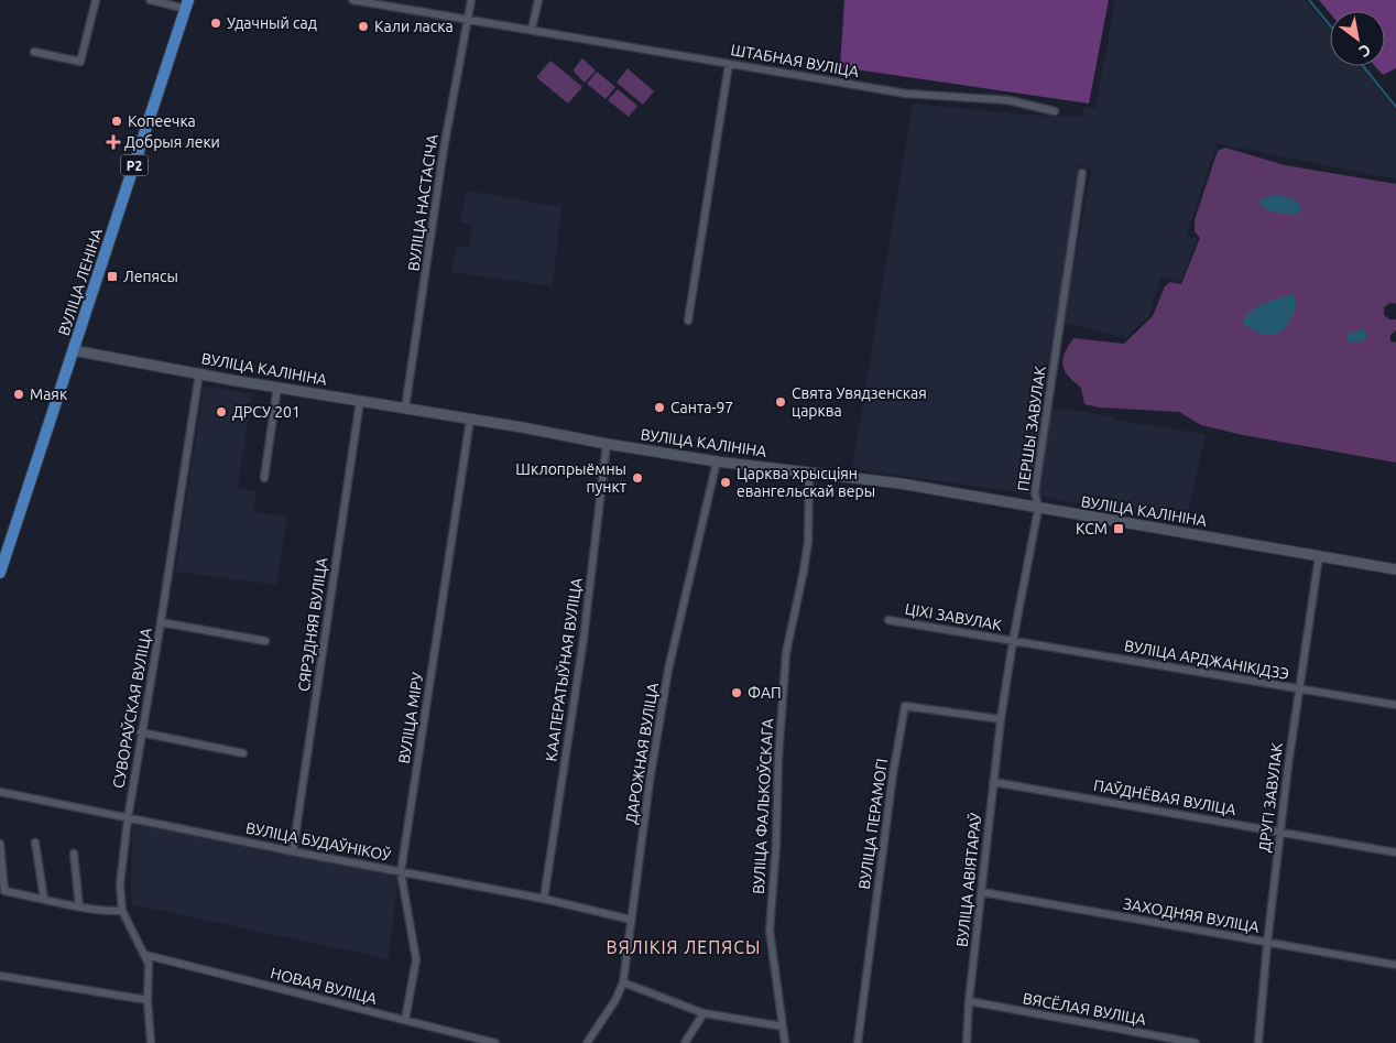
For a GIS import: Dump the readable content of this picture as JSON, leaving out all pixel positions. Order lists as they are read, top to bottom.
{
  "streets": {
    "main road": ["Р2", "ВУЛІЦА ЛЕНІНА"],
    "street": [
      "ШТАБНАЯ ВУЛІЦА",
      "ВУЛІЦА НАСТАСІЧА",
      "ВУЛІЦА КАЛІНІНА",
      "ПЕРШЫ ЗАВУЛАК",
      "ЦІХІ ЗАВУЛАК",
      "СЯРЭДНЯЯ ВУЛІЦА",
      "ВУЛІЦА АРДЖАНІКІДЗЭ",
      "КААПЕРАТЫЎНАЯ ВУЛІЦА",
      "СУВОРАЎСКАЯ ВУЛІЦА",
      "ВУЛІЦА МІРУ",
      "ДАРОЖНАЯ ВУЛІЦА",
      "ПАЎДНЁВАЯ ВУЛІЦА",
      "ДРУГІ ЗАВУЛАК",
      "ВУЛІЦА ФАЛЬКОЎСКАГА",
      "ВУЛІЦА ПЕРАМОГІ",
      "ВУЛІЦА БУДАЎНІКОЎ",
      "ВУЛІЦА АВІЯТАРАЎ",
      "ЗАХОДНЯЯ ВУЛІЦА",
      "НОВАЯ ВУЛІЦА",
      "ВЯСЁЛАЯ ВУЛІЦА"
    ]
  },
  "crossings": [
    ["ШТАБНАЯ ВУЛІЦА", "ВУЛІЦА НАСТАСІЧА"],
    ["ВУЛІЦА НАСТАСІЧА", "ВУЛІЦА КАЛІНІНА"],
    ["ВУЛІЦА ЛЕНІНА", "ВУЛІЦА КАЛІНІНА"],
    ["ВУЛІЦА КАЛІНІНА", "ПЕРШЫ ЗАВУЛАК"],
    ["ВУЛІЦА КАЛІНІНА", "СЯРЭДНЯЯ ВУЛІЦА"],
    ["ВУЛІЦА КАЛІНІНА", "КААПЕРАТЫЎНАЯ ВУЛІЦА"],
    ["ВУЛІЦА КАЛІНІНА", "СУВОРАЎСКАЯ ВУЛІЦА"],
    ["ВУЛІЦА КАЛІНІНА", "ВУЛІЦА МІРУ"],
    ["ВУЛІЦА КАЛІНІНА", "ДАРОЖНАЯ ВУЛІЦА"],
    ["ВУЛІЦА КАЛІНІНА", "ДРУГІ ЗАВУЛАК"],
    ["ВУЛІЦА КАЛІНІНА", "ВУЛІЦА ФАЛЬКОЎСКАГА"],
    ["ПЕРШЫ ЗАВУЛАК", "ЦІХІ ЗАВУЛАК"],
    ["ПЕРШЫ ЗАВУЛАК", "ВУЛІЦА АРДЖАНІКІДЗЭ"],
    ["ПЕРШЫ ЗАВУЛАК", "ВУЛІЦА ПЕРАМОГІ"],
    ["ПЕРШЫ ЗАВУЛАК", "ВУЛІЦА АВІЯТАРАЎ"],
    ["ЦІХІ ЗАВУЛАК", "ВУЛІЦА АРДЖАНІКІДЗЭ"],
    ["СЯРЭДНЯЯ ВУЛІЦА", "ВУЛІЦА БУДАЎНІКОЎ"],
    ["ВУЛІЦА АРДЖАНІКІДЗЭ", "ДРУГІ ЗАВУЛАК"],
    ["КААПЕРАТЫЎНАЯ ВУЛІЦА", "ВУЛІЦА БУДАЎНІКОЎ"],
    ["СУВОРАЎСКАЯ ВУЛІЦА", "ВУЛІЦА БУДАЎНІКОЎ"],
    ["СУВОРАЎСКАЯ ВУЛІЦА", "НОВАЯ ВУЛІЦА"],
    ["ВУЛІЦА МІРУ", "ВУЛІЦА БУДАЎНІКОЎ"],
    ["ВУЛІЦА МІРУ", "НОВАЯ ВУЛІЦА"],
    ["ДАРОЖНАЯ ВУЛІЦА", "ВУЛІЦА БУДАЎНІКОЎ"],
    ["ПАЎДНЁВАЯ ВУЛІЦА", "ДРУГІ ЗАВУЛАК"],
    ["ПАЎДНЁВАЯ ВУЛІЦА", "ВУЛІЦА АВІЯТАРАЎ"],
    ["ДРУГІ ЗАВУЛАК", "ЗАХОДНЯЯ ВУЛІЦА"],
    ["ВУЛІЦА ПЕРАМОГІ", "ВУЛІЦА АВІЯТАРАЎ"],
    ["ВУЛІЦА АВІЯТАРАЎ", "ЗАХОДНЯЯ ВУЛІЦА"],
    ["ВУЛІЦА АВІЯТАРАЎ", "ВЯСЁЛАЯ ВУЛІЦА"]
  ],
  "districts": ["ВЯЛІКІЯ ЛЕПЯСЫ"],
  "places": {
    "other": [
      "Удачный сад",
      "Кали ласка",
      "Копеечка",
      "Маяк",
      "Свята Увядзенская царква",
      "Санта-97",
      "ДРСУ 201",
      "Шклопрыёмны пункт",
      "Царква хрысціян евангельскай веры",
      "ФАП"
    ],
    "health": ["Добрыя леки"],
    "transit": ["Лепясы", "КСМ"]
  },
  "north": "bottom right"
}
